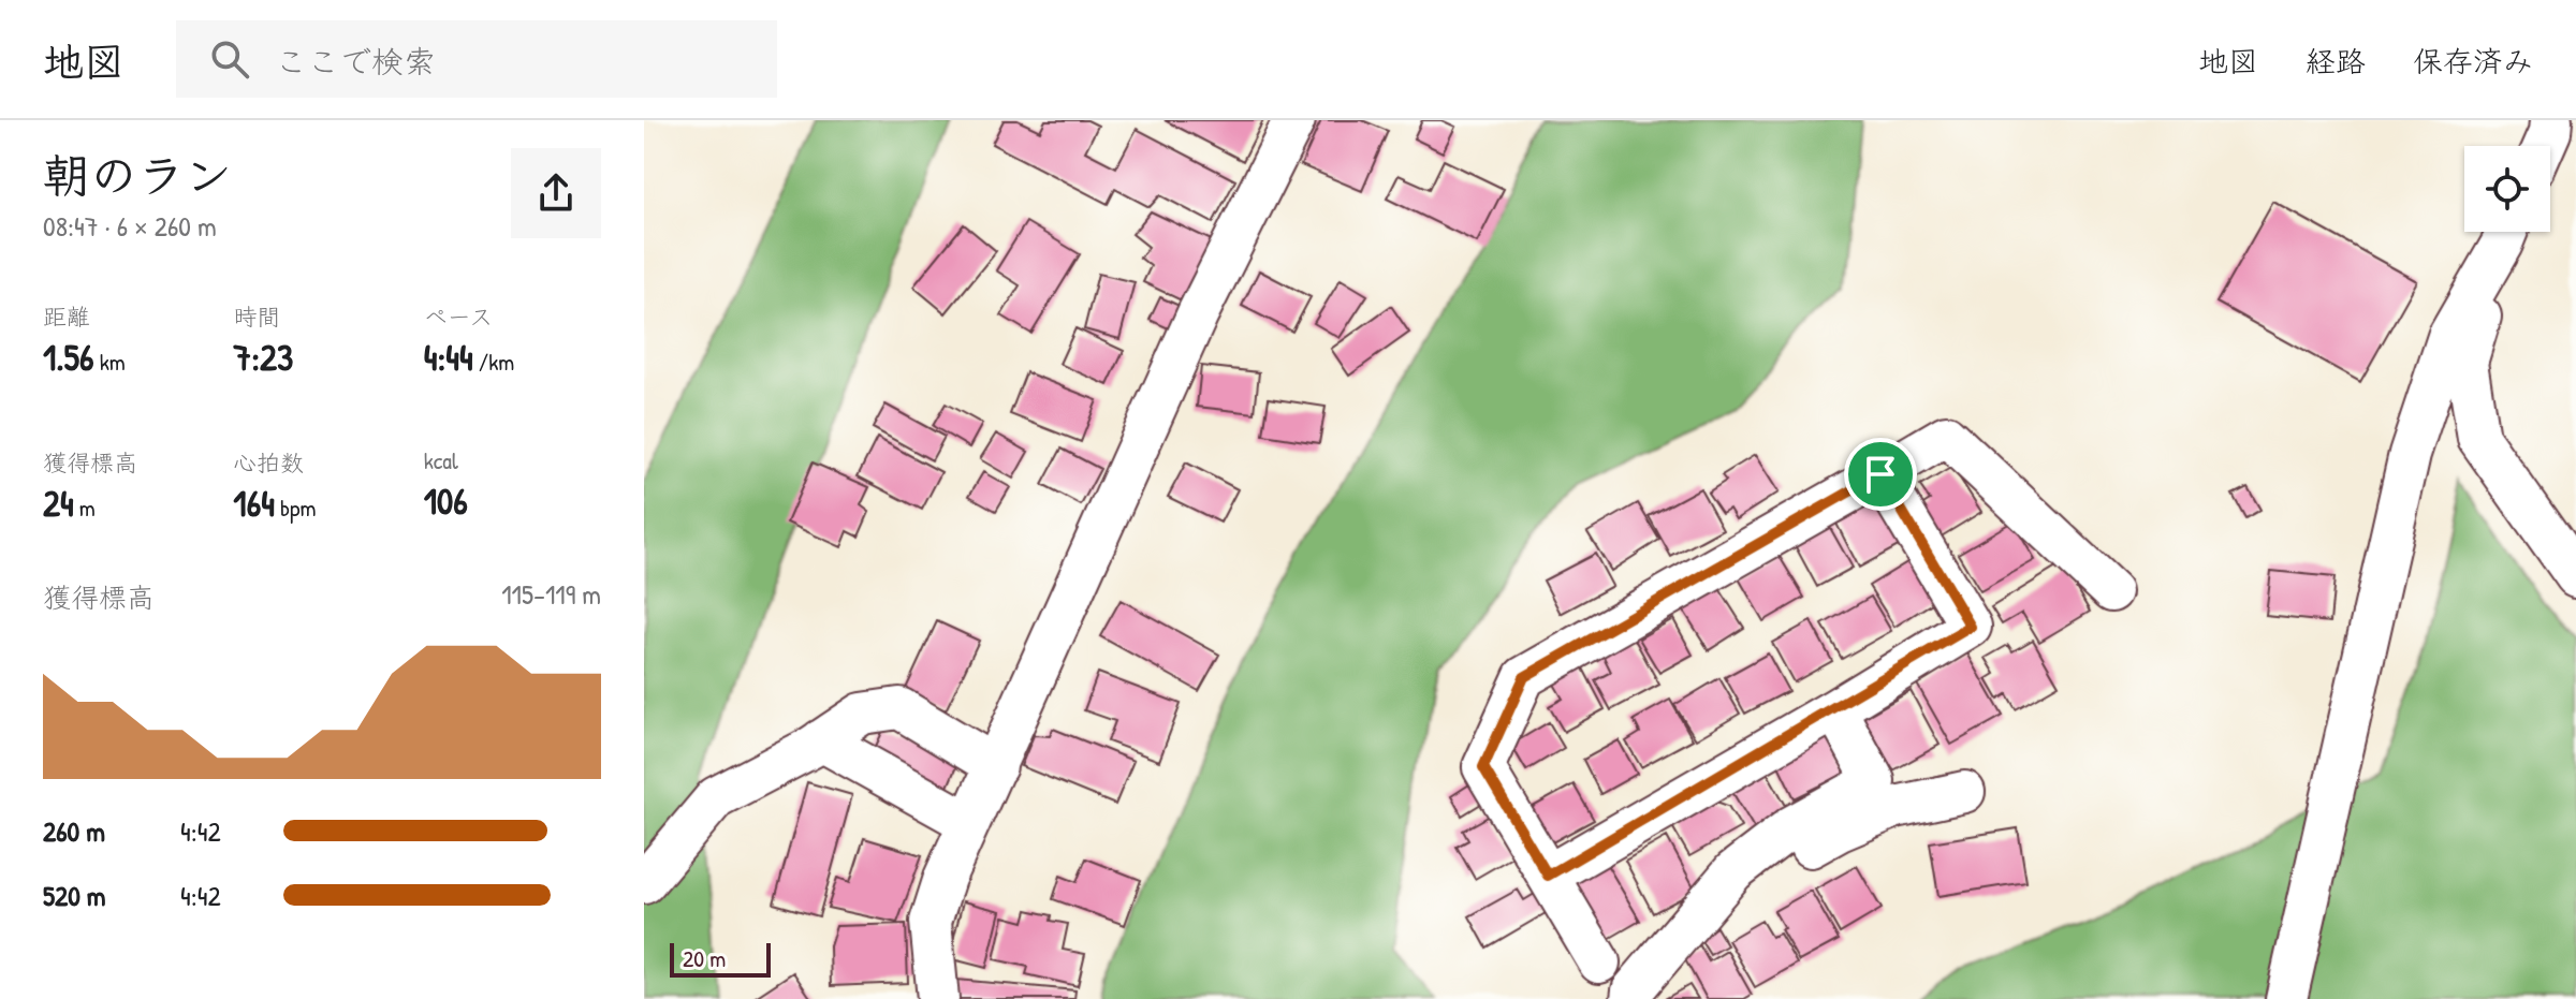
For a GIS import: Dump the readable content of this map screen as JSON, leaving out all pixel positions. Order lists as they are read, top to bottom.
{
  "scale_bar": "20 m",
  "page": {
    "header": "地図",
    "search": "ここで検索",
    "nav": ["地図", "経路", "保存済み"],
    "heading": ["朝のラン", "08:47 · 6 × 260 m"],
    "stats": [
      ["距離", "1.56 km"],
      ["時間", "7:23"],
      ["ペース", "4:44 /km"],
      ["獲得標高", "24 m"],
      ["心拍数", "164 bpm"],
      ["kcal", "106"]
    ],
    "chart": ["獲得標高", "115–119 m"],
    "list": [
      {
        "name": "260 m",
        "note": "4:42"
      },
      {
        "name": "520 m",
        "note": "4:42"
      }
    ],
    "scale": "20 m"
  }
}
